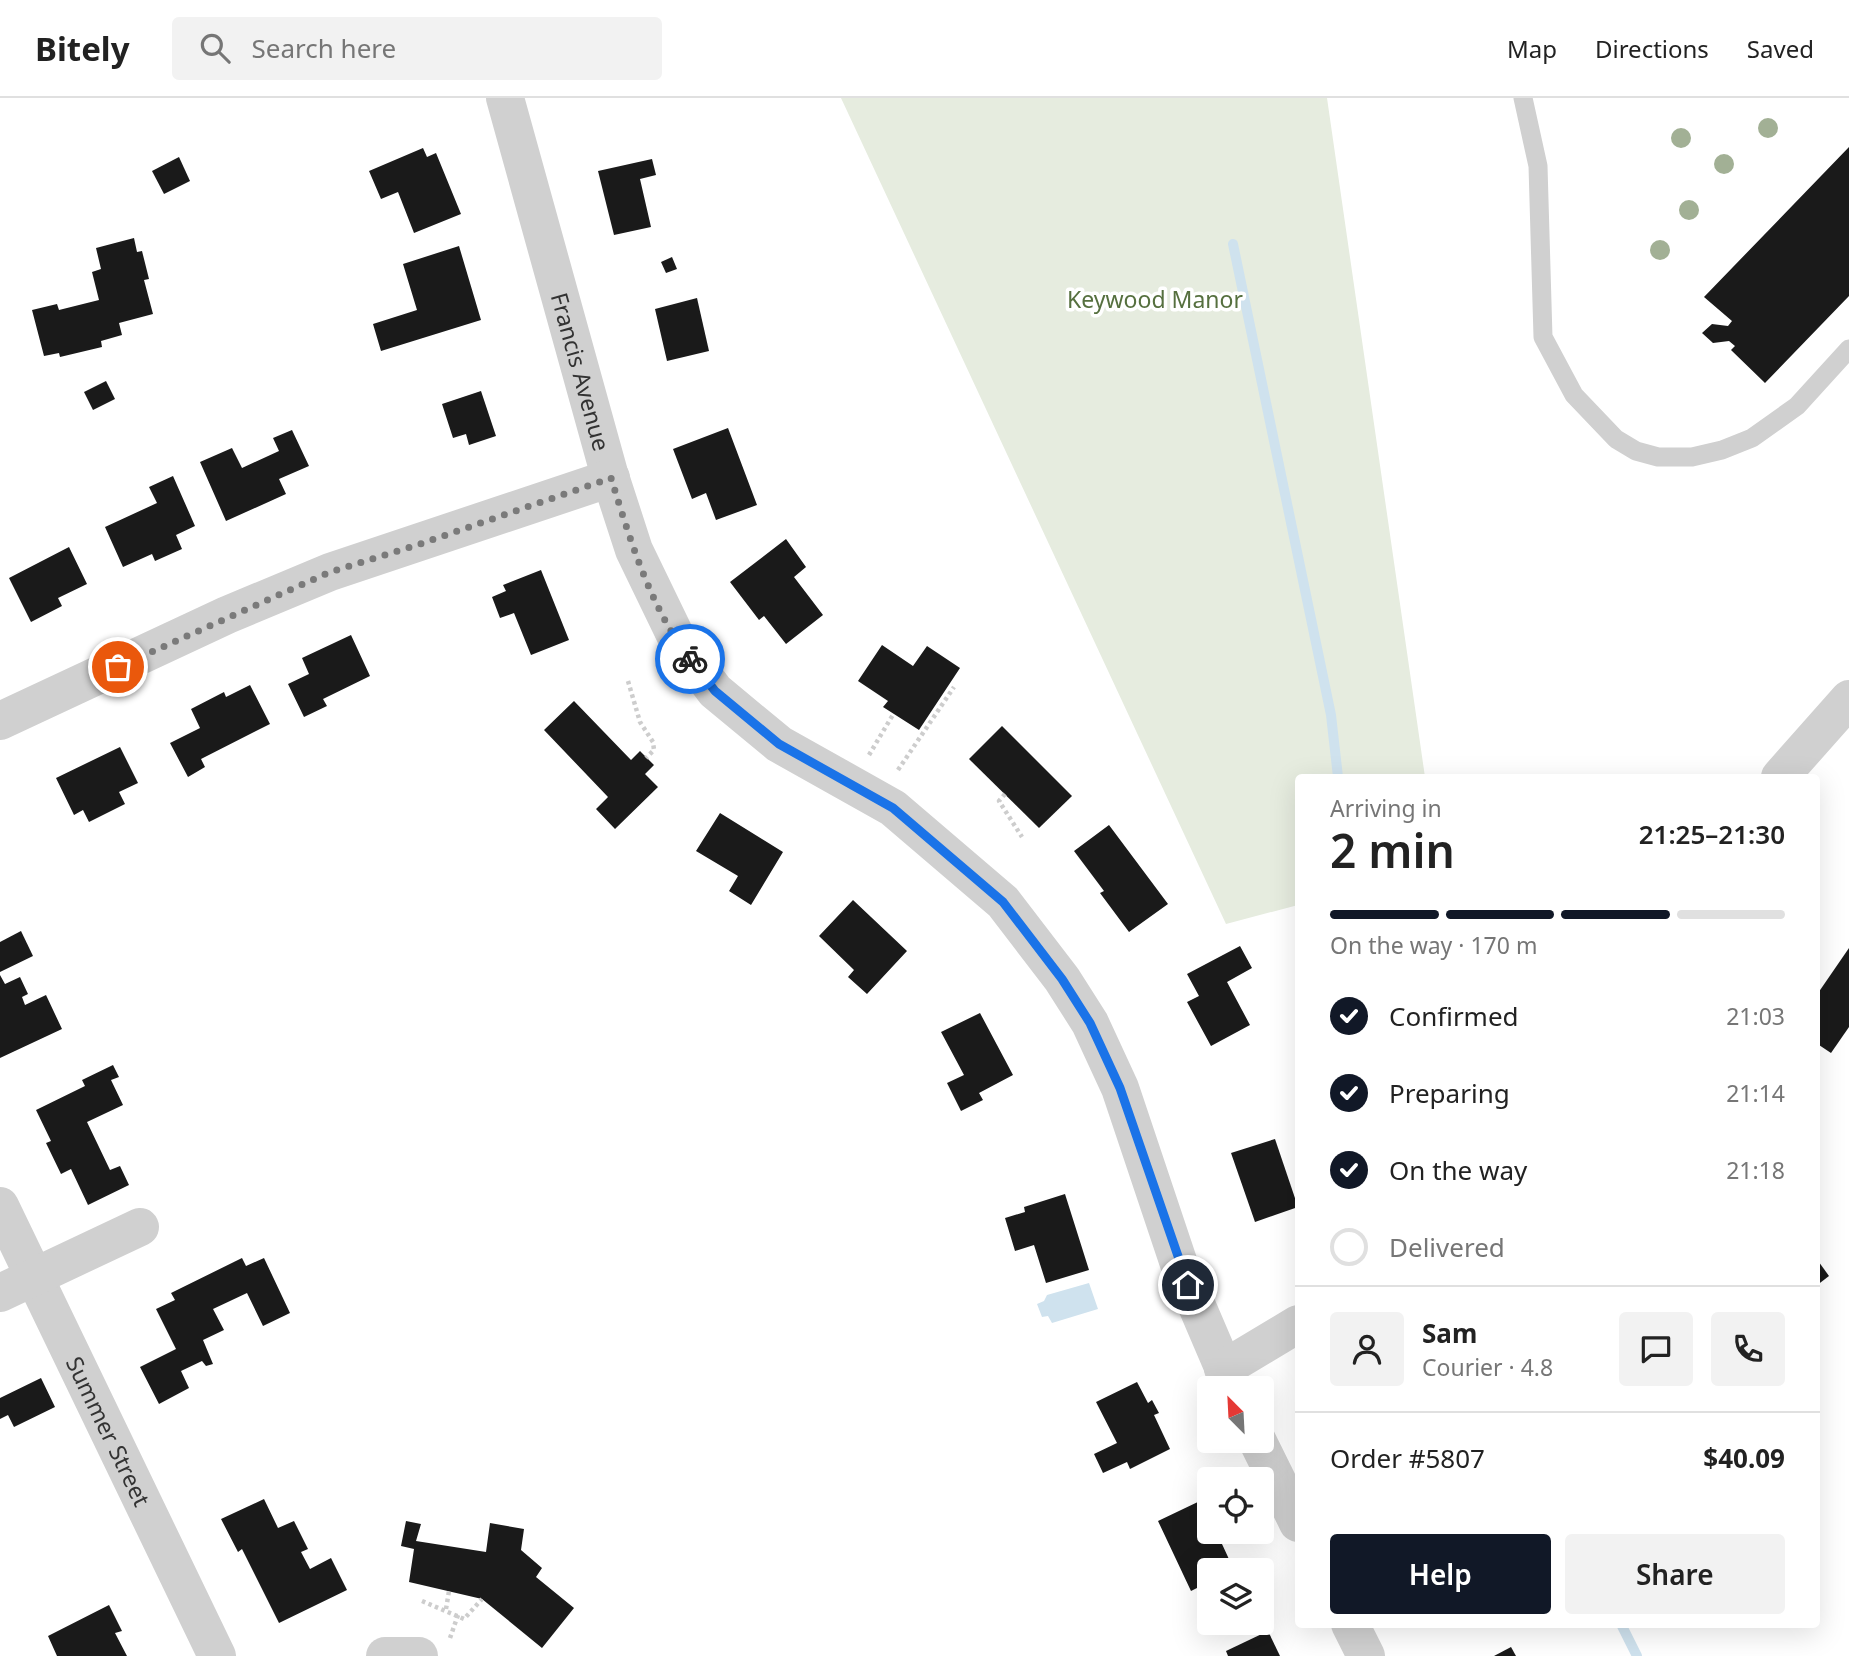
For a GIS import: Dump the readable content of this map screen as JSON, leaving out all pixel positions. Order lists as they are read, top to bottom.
{
  "streets": {
    "street": ["Francis Avenue", "Summer Street"]
  },
  "parks": ["Keywood Manor"],
  "north": "top left",
  "page": {
    "header": "Bitely",
    "search": "Search here",
    "nav": ["Map", "Directions", "Saved"],
    "heading": ["2 min", "Arriving in", "21:25–21:30"],
    "panel": [
      "Sam",
      "Courier · 4.8",
      "Order #5807",
      "$40.09"
    ],
    "bar": "On the way · 170 m",
    "list": [
      ["Confirmed", "21:03"],
      ["Preparing", "21:14"],
      ["On the way", "21:18"],
      "Delivered"
    ],
    "buttons": ["Help", "Share"]
  }
}
